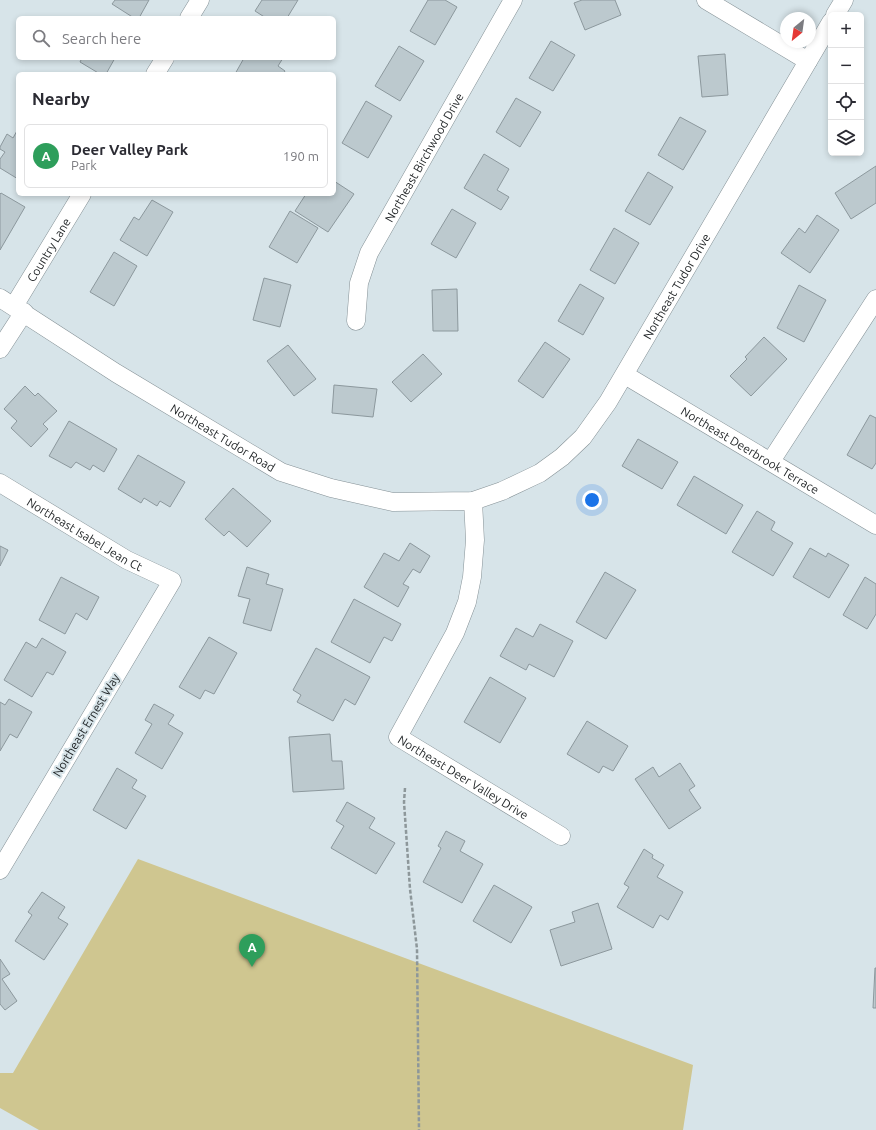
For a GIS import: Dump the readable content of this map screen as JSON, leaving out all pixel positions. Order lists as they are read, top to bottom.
{
  "streets": {
    "street": [
      "Northeast Birchwood Drive",
      "Country Lane",
      "Northeast Tudor Drive",
      "Northeast Tudor Road",
      "Northeast Deerbrook Terrace",
      "Northeast Isabel Jean Ct",
      "Northeast Ernest Way",
      "Northeast Deer Valley Drive"
    ]
  },
  "crossings": [
    ["Country Lane", "Northeast Tudor Road"],
    ["Northeast Tudor Drive", "Northeast Tudor Road"],
    ["Northeast Tudor Drive", "Northeast Deerbrook Terrace"],
    ["Northeast Tudor Drive", "Northeast Deer Valley Drive"],
    ["Northeast Tudor Road", "Northeast Deer Valley Drive"],
    ["Northeast Isabel Jean Ct", "Northeast Ernest Way"]
  ],
  "north": "bottom left",
  "page": {
    "map_buttons": ["+", "−"],
    "search": "Search here",
    "heading": "Nearby",
    "list": [
      {
        "mark": "A",
        "name": "Deer Valley Park",
        "note": "Park",
        "value": "190 m"
      }
    ],
    "pins": "A"
  }
}
